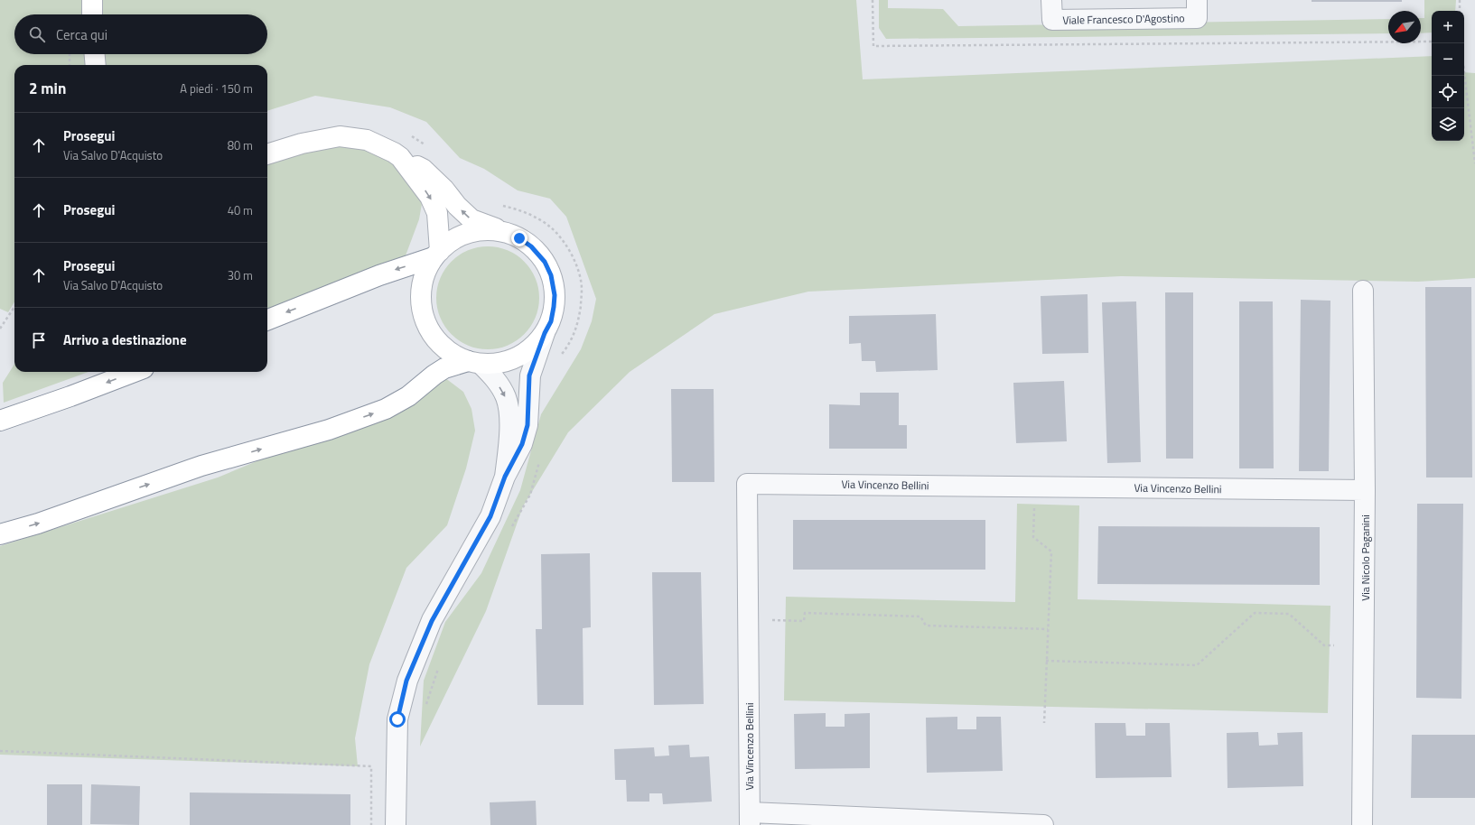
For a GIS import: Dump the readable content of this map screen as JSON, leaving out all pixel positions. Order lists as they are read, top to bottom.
{
  "streets": {
    "street": ["Viale Francesco D'Agostino", "Via Vincenzo Bellini", "Via Nicolo Paganini"]
  },
  "crossings": [
    ["Via Vincenzo Bellini", "Via Nicolo Paganini"]
  ],
  "north": "bottom left",
  "page": {
    "map_buttons": ["+", "−"],
    "search": "Cerca qui",
    "heading": ["2 min", "A piedi · 150 m"],
    "list": [
      ["Prosegui", "Via Salvo D'Acquisto", "80 m"],
      ["Prosegui", "40 m"],
      ["Prosegui", "Via Salvo D'Acquisto", "30 m"],
      "Arrivo a destinazione"
    ]
  }
}
